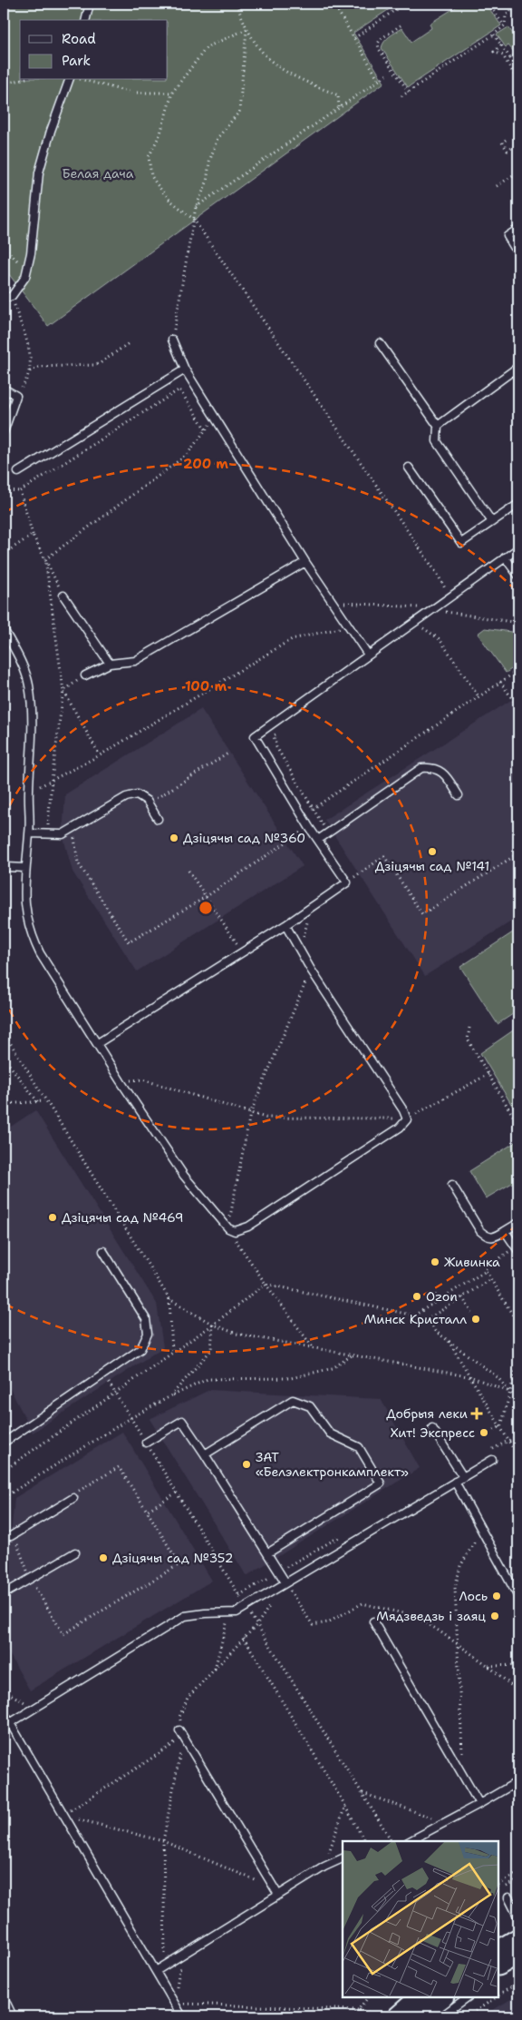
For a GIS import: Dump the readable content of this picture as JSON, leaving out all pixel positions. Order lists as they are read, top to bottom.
{
  "parks": ["Белая дача"],
  "places": {
    "other": [
      "Дзіцячы сад №360",
      "Дзіцячы сад №141",
      "Дзіцячы сад №469",
      "Живинка",
      "Ozon",
      "Минск Кристалл",
      "Хит! Экспресс",
      "ЗАТ «Белэлектронкамплект»",
      "Дзіцячы сад №352",
      "Лось",
      "Мядзведзь і заяц"
    ],
    "health": ["Добрыя леки"]
  },
  "legend": ["Road", "Park"],
  "rings": ["200 m", "100 m"]
}
